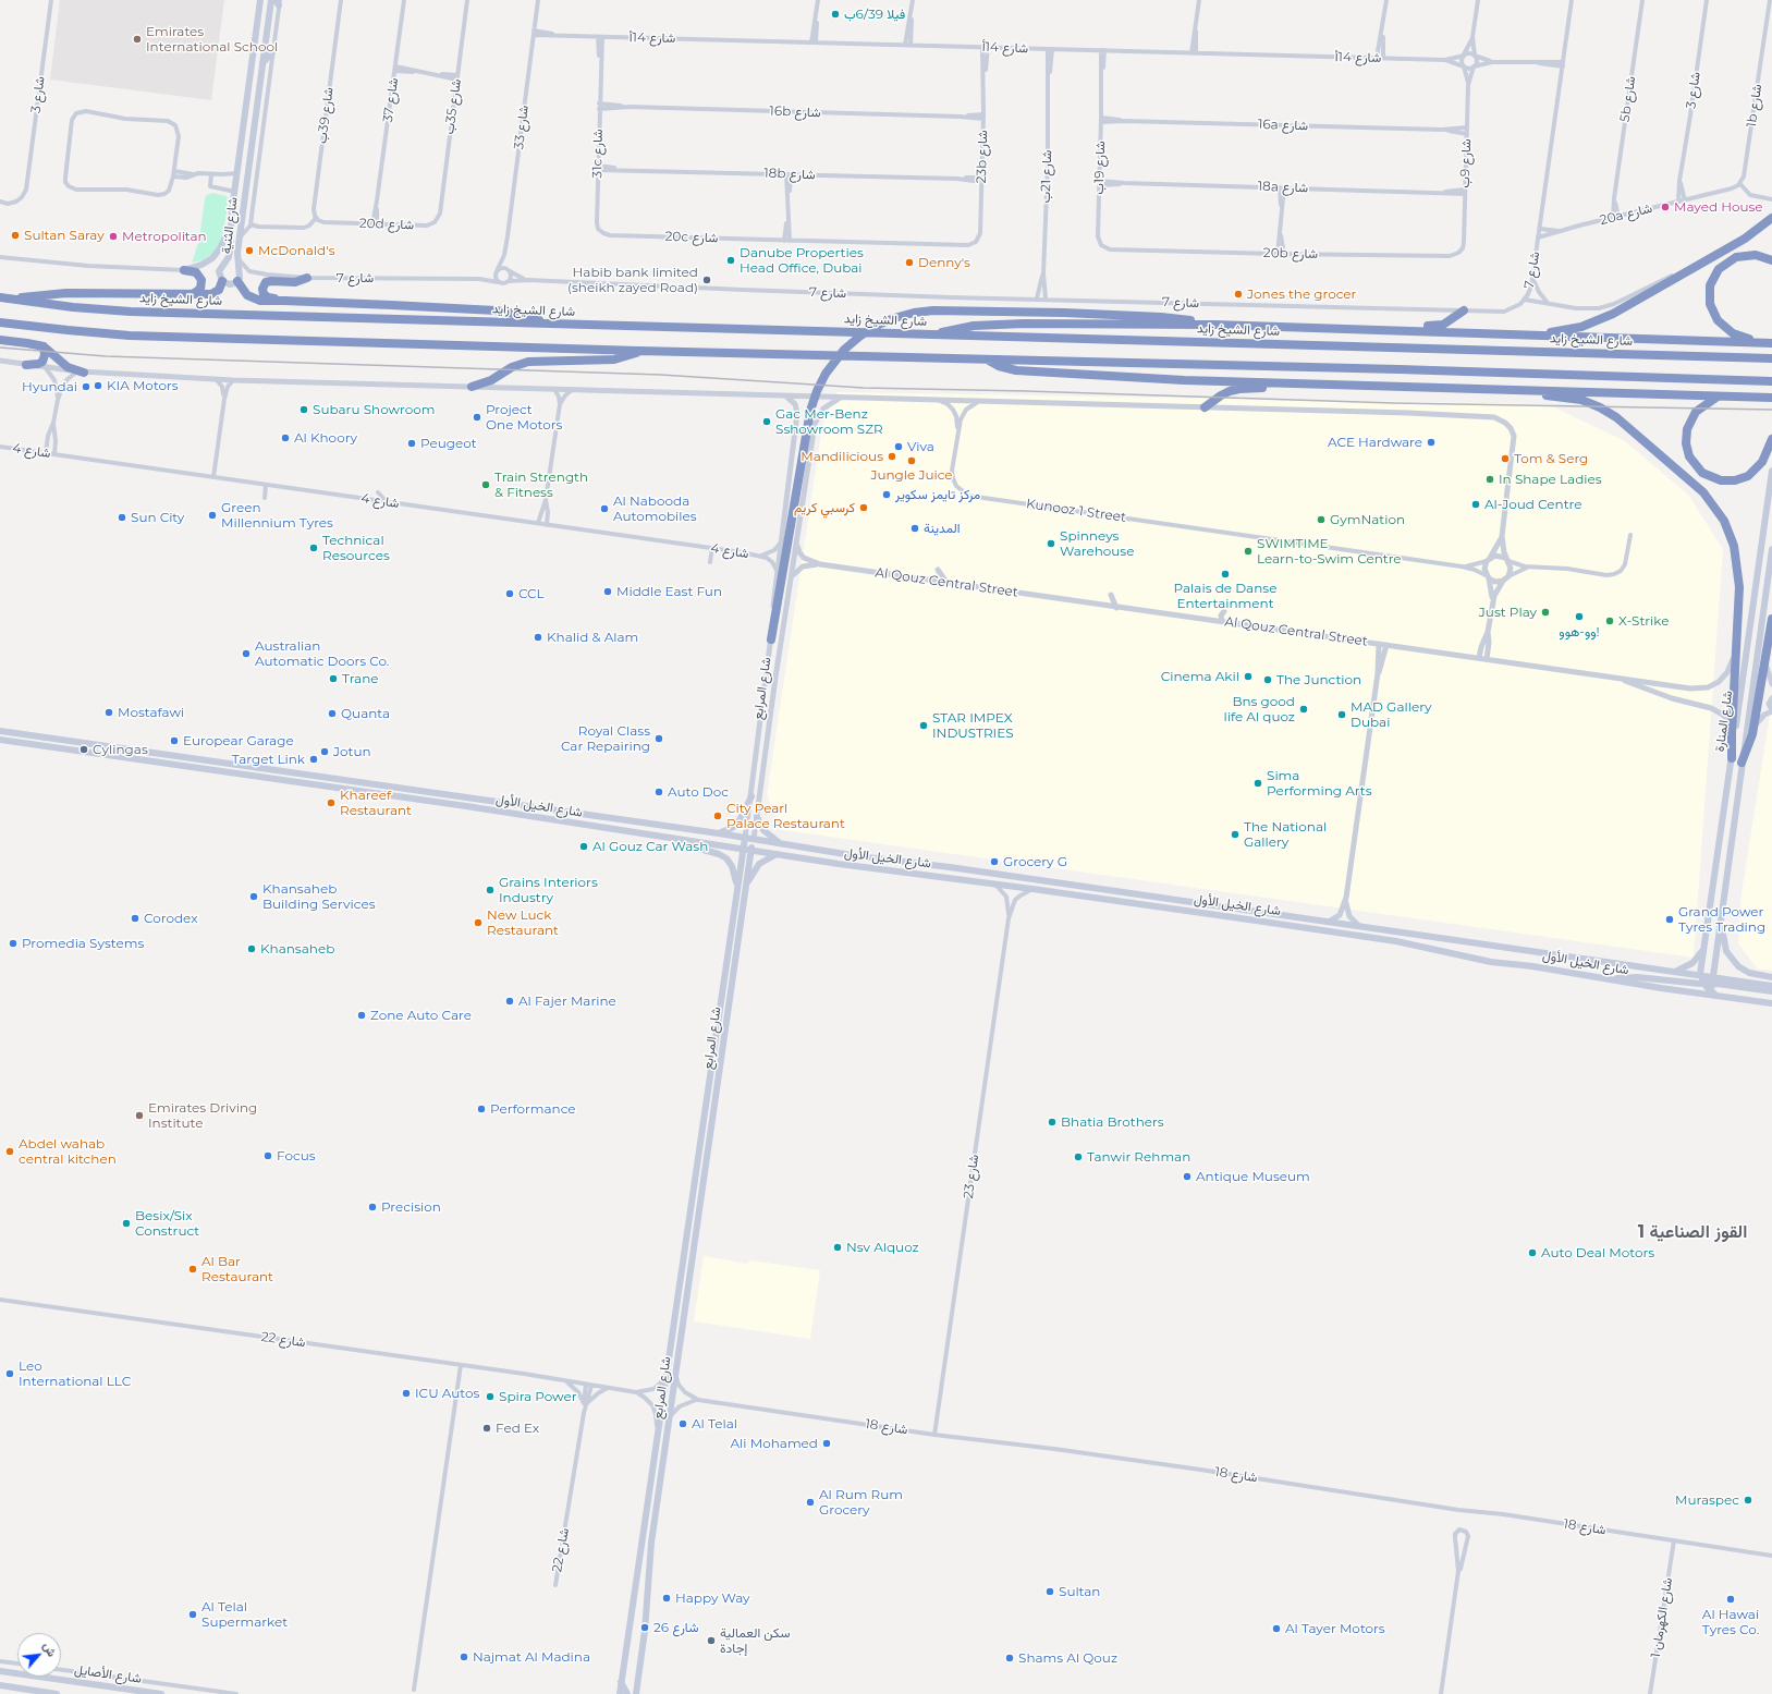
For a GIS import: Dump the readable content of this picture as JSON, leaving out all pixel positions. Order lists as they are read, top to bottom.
{
  "streets": {
    "highway": ["شارع الشيخ زايد"],
    "main road": [
      "شارع الثنية",
      "شارع المرابع",
      "شارع المنارة",
      "شارع الخيل الأول",
      "شارع الأصايل"
    ],
    "street": [
      "شارع 14أ",
      "شارع 3",
      "5b شارع",
      "شارع 37",
      "1b شارع",
      "شارع 35ب",
      "16b شارع",
      "شارع 39ب",
      "16a شارع",
      "شارع 33",
      "31c شارع",
      "23b شارع",
      "شارع 9ب",
      "شارع 19ب",
      "18b شارع",
      "شارع 21ب",
      "18a شارع",
      "20a شارع",
      "20d شارع",
      "20c شارع",
      "20b شارع",
      "شارع 7",
      "شارع 4",
      "Kunooz 1 Street",
      "Al Qouz Central Street",
      "شارع 23",
      "شارع 22",
      "شارع 18",
      "شارع الكهرمان 1"
    ]
  },
  "crossings": [
    ["شارع 14أ", "شارع 33"],
    ["شارع 14أ", "31c شارع"],
    ["شارع 14أ", "23b شارع"],
    ["شارع 14أ", "شارع 9ب"],
    ["شارع 14أ", "شارع 19ب"],
    ["شارع 14أ", "شارع 21ب"],
    ["شارع 3", "20a شارع"],
    ["5b شارع", "20a شارع"],
    ["شارع 37", "20d شارع"],
    ["1b شارع", "20a شارع"],
    ["شارع 35ب", "20d شارع"],
    ["16b شارع", "31c شارع"],
    ["16b شارع", "23b شارع"],
    ["شارع 39ب", "20d شارع"],
    ["16a شارع", "شارع 9ب"],
    ["16a شارع", "شارع 19ب"],
    ["شارع 33", "شارع 7"],
    ["31c شارع", "18b شارع"],
    ["31c شارع", "20c شارع"],
    ["23b شارع", "18b شارع"],
    ["23b شارع", "20c شارع"],
    ["شارع 9ب", "18a شارع"],
    ["شارع 9ب", "20b شارع"],
    ["شارع 19ب", "18a شارع"],
    ["شارع 19ب", "20b شارع"],
    ["شارع 21ب", "شارع 7"],
    ["20a شارع", "شارع 7"],
    ["شارع الثنية", "شارع 7"],
    ["شارع 4", "شارع المرابع"],
    ["Al Qouz Central Street", "شارع المرابع"],
    ["شارع المرابع", "شارع الخيل الأول"],
    ["شارع المرابع", "شارع 22"],
    ["شارع المرابع", "شارع 18"],
    ["شارع المنارة", "شارع الخيل الأول"],
    ["شارع الخيل الأول", "شارع 23"],
    ["شارع 23", "شارع 18"],
    ["شارع 18", "شارع الكهرمان 1"]
  ],
  "districts": ["القوز الصناعية 1"],
  "places": [
    "فيلا 6/39ب",
    "Emirates International School",
    "Mayed House",
    "Sultan Saray",
    "Metropolitan",
    "McDonald's",
    "Danube Properties Head Office, Dubai",
    "Denny's",
    "Habib bank limited (sheikh zayed Road)",
    "Jones the grocer",
    "KIA Motors",
    "Hyundai",
    "Subaru Showroom",
    "Project One Motors",
    "Gac Mer-Benz Sshowroom SZR",
    "Al Khoory",
    "ACE Hardware",
    "Peugeot",
    "Viva",
    "Mandilicious",
    "Tom & Serg",
    "Jungle Juice",
    "In Shape Ladies",
    "Train Strength & Fitness",
    "مركز تايمز سكوير",
    "Al-Joud Centre",
    "كرسبي كريم",
    "Al Nabooda Automobiles",
    "Green Millennium Tyres",
    "Sun City",
    "GymNation",
    "المدينة",
    "Spinneys Warehouse",
    "Technical Resources",
    "SWIMTIME Learn-to-Swim Centre",
    "Palais de Danse Entertainment",
    "Middle East Fun",
    "CCL",
    "Just Play",
    "وو-هوو!",
    "X-Strike",
    "Khalid & Alam",
    "Australian Automatic Doors Co.",
    "Cinema Akil",
    "Trane",
    "The Junction",
    "Bns good life Al quoz",
    "Mostafawi",
    "Quanta",
    "MAD Gallery Dubai",
    "STAR IMPEX INDUSTRIES",
    "Royal Class Car Repairing",
    "Europear Garage",
    "Cylingas",
    "Jotun",
    "Target Link",
    "Sima Performing Arts",
    "Auto Doc",
    "Khareef Restaurant",
    "City Pearl Palace Restaurant",
    "The National Gallery",
    "Al Gouz Car Wash",
    "Grocery G",
    "Grains Interiors Industry",
    "Khansaheb Building Services",
    "Corodex",
    "Grand Power Tyres Trading",
    "New Luck Restaurant",
    "Promedia Systems",
    "Khansaheb",
    "Al Fajer Marine",
    "Zone Auto Care",
    "Performance",
    "Emirates Driving Institute",
    "Bhatia Brothers",
    "Abdel wahab central kitchen",
    "Focus",
    "Tanwir Rehman",
    "Antique Museum",
    "Precision",
    "Besix/Six Construct",
    "Nsv Alquoz",
    "Auto Deal Motors",
    "Al Bar Restaurant",
    "Leo International LLC",
    "ICU Autos",
    "Spira Power",
    "Al Telal",
    "Fed Ex",
    "Ali Mohamed",
    "Muraspec",
    "Al Rum Rum Grocery",
    "Sultan",
    "Happy Way",
    "Al Hawai Tyres Co.",
    "Al Telal Supermarket",
    "شارع 26",
    "Al Tayer Motors",
    "سكن العمالية إجادة",
    "Najmat Al Madina",
    "Shams Al Qouz"
  ],
  "north": "top right"
}
